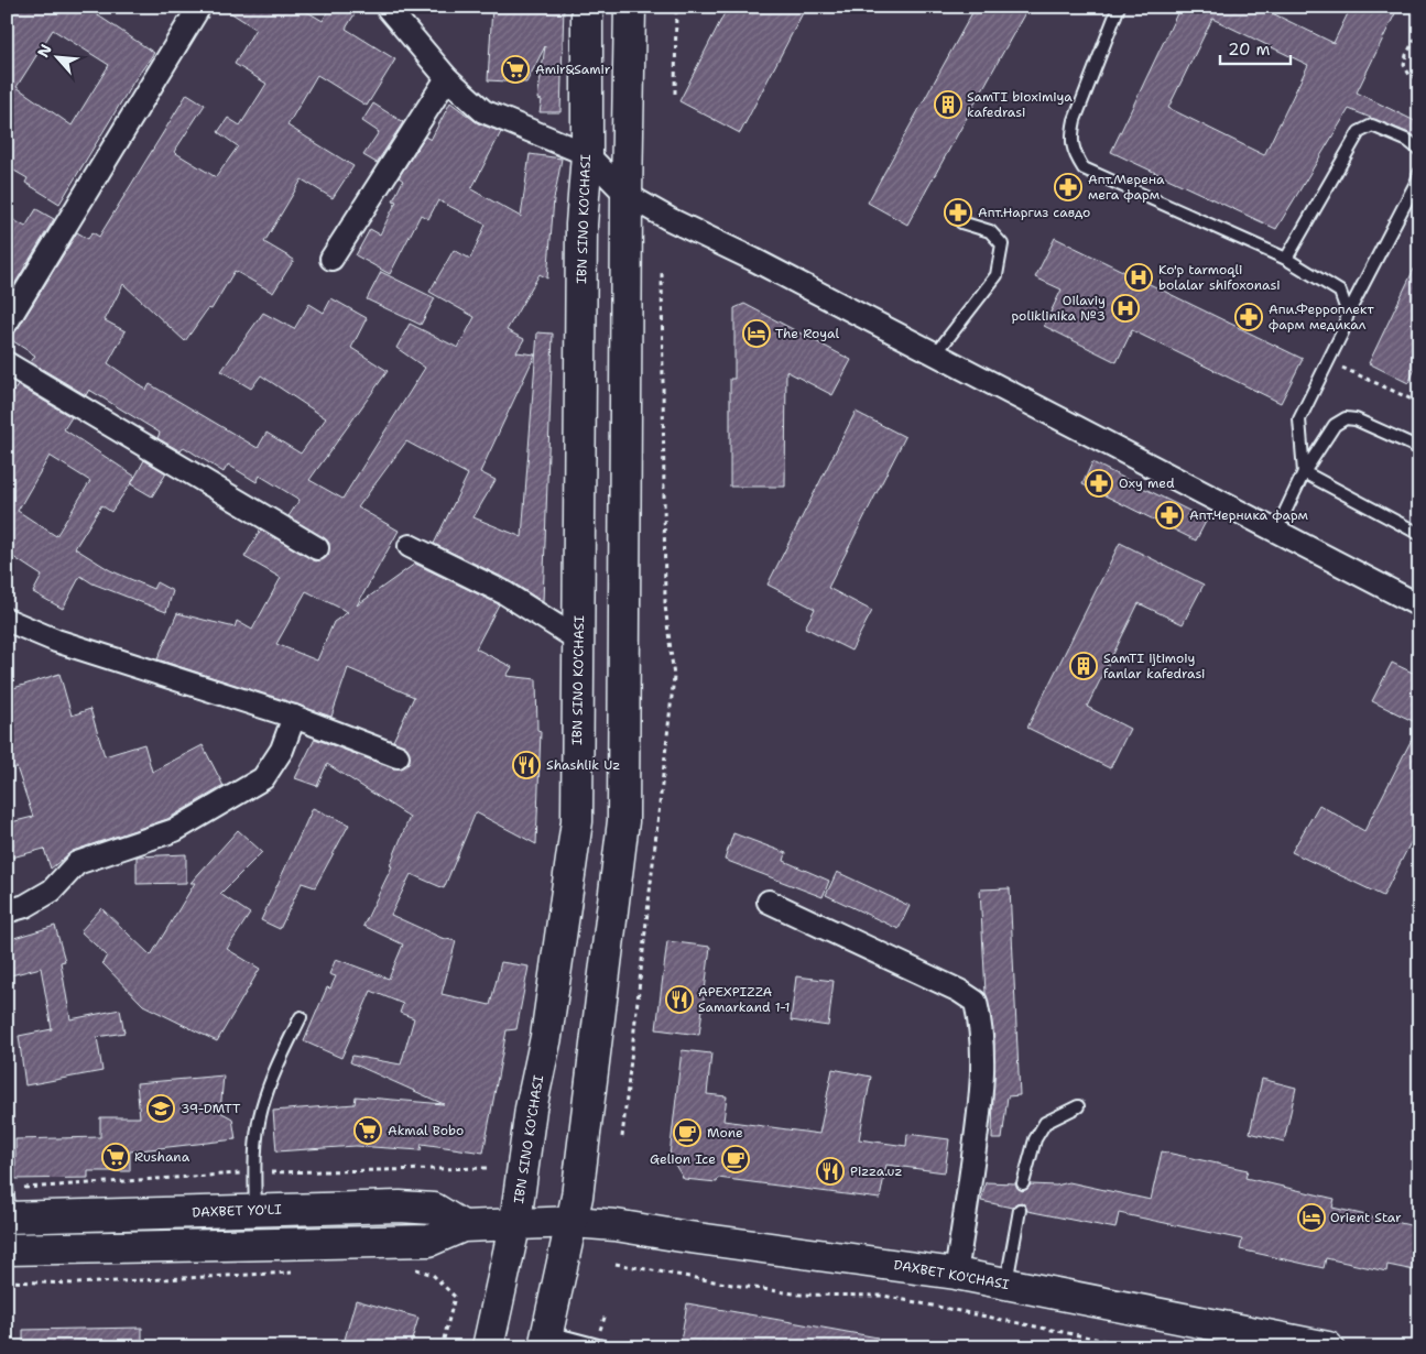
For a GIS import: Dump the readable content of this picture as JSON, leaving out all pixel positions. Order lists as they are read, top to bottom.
{
  "streets": {
    "main road": ["IBN SINO KO'CHASI", "DAXBET YO'LI", "DAXBET KO'CHASI"]
  },
  "places": {
    "supermarket": ["Amir&Samir", "Akmal Bobo", "Rushana"],
    "building": ["SamTI bioximiya kafedrasi", "SamTI ijtimoiy fanlar kafedrasi"],
    "pharmacy": [
      "Апт.Мерена мега фарм",
      "Апт.Наргиз савдо",
      "Апи.Ферроплект фарм медикал",
      "Oxy med",
      "Апт.Черника фарм"
    ],
    "hospital": ["Ko'p tarmoqli bolalar shifoxonasi", "Oilaviy poliklinika №3"],
    "hotel": ["The Royal", "Orient Star"],
    "restaurant": ["Shashlik Uz", "APEXPIZZA Samarkand 1-1", "Pizza.uz"],
    "school or university": ["39-DMTT"],
    "cafe": ["Mone", "Gelion Ice"]
  },
  "scale_bar": "20 m",
  "north": "top left"
}
